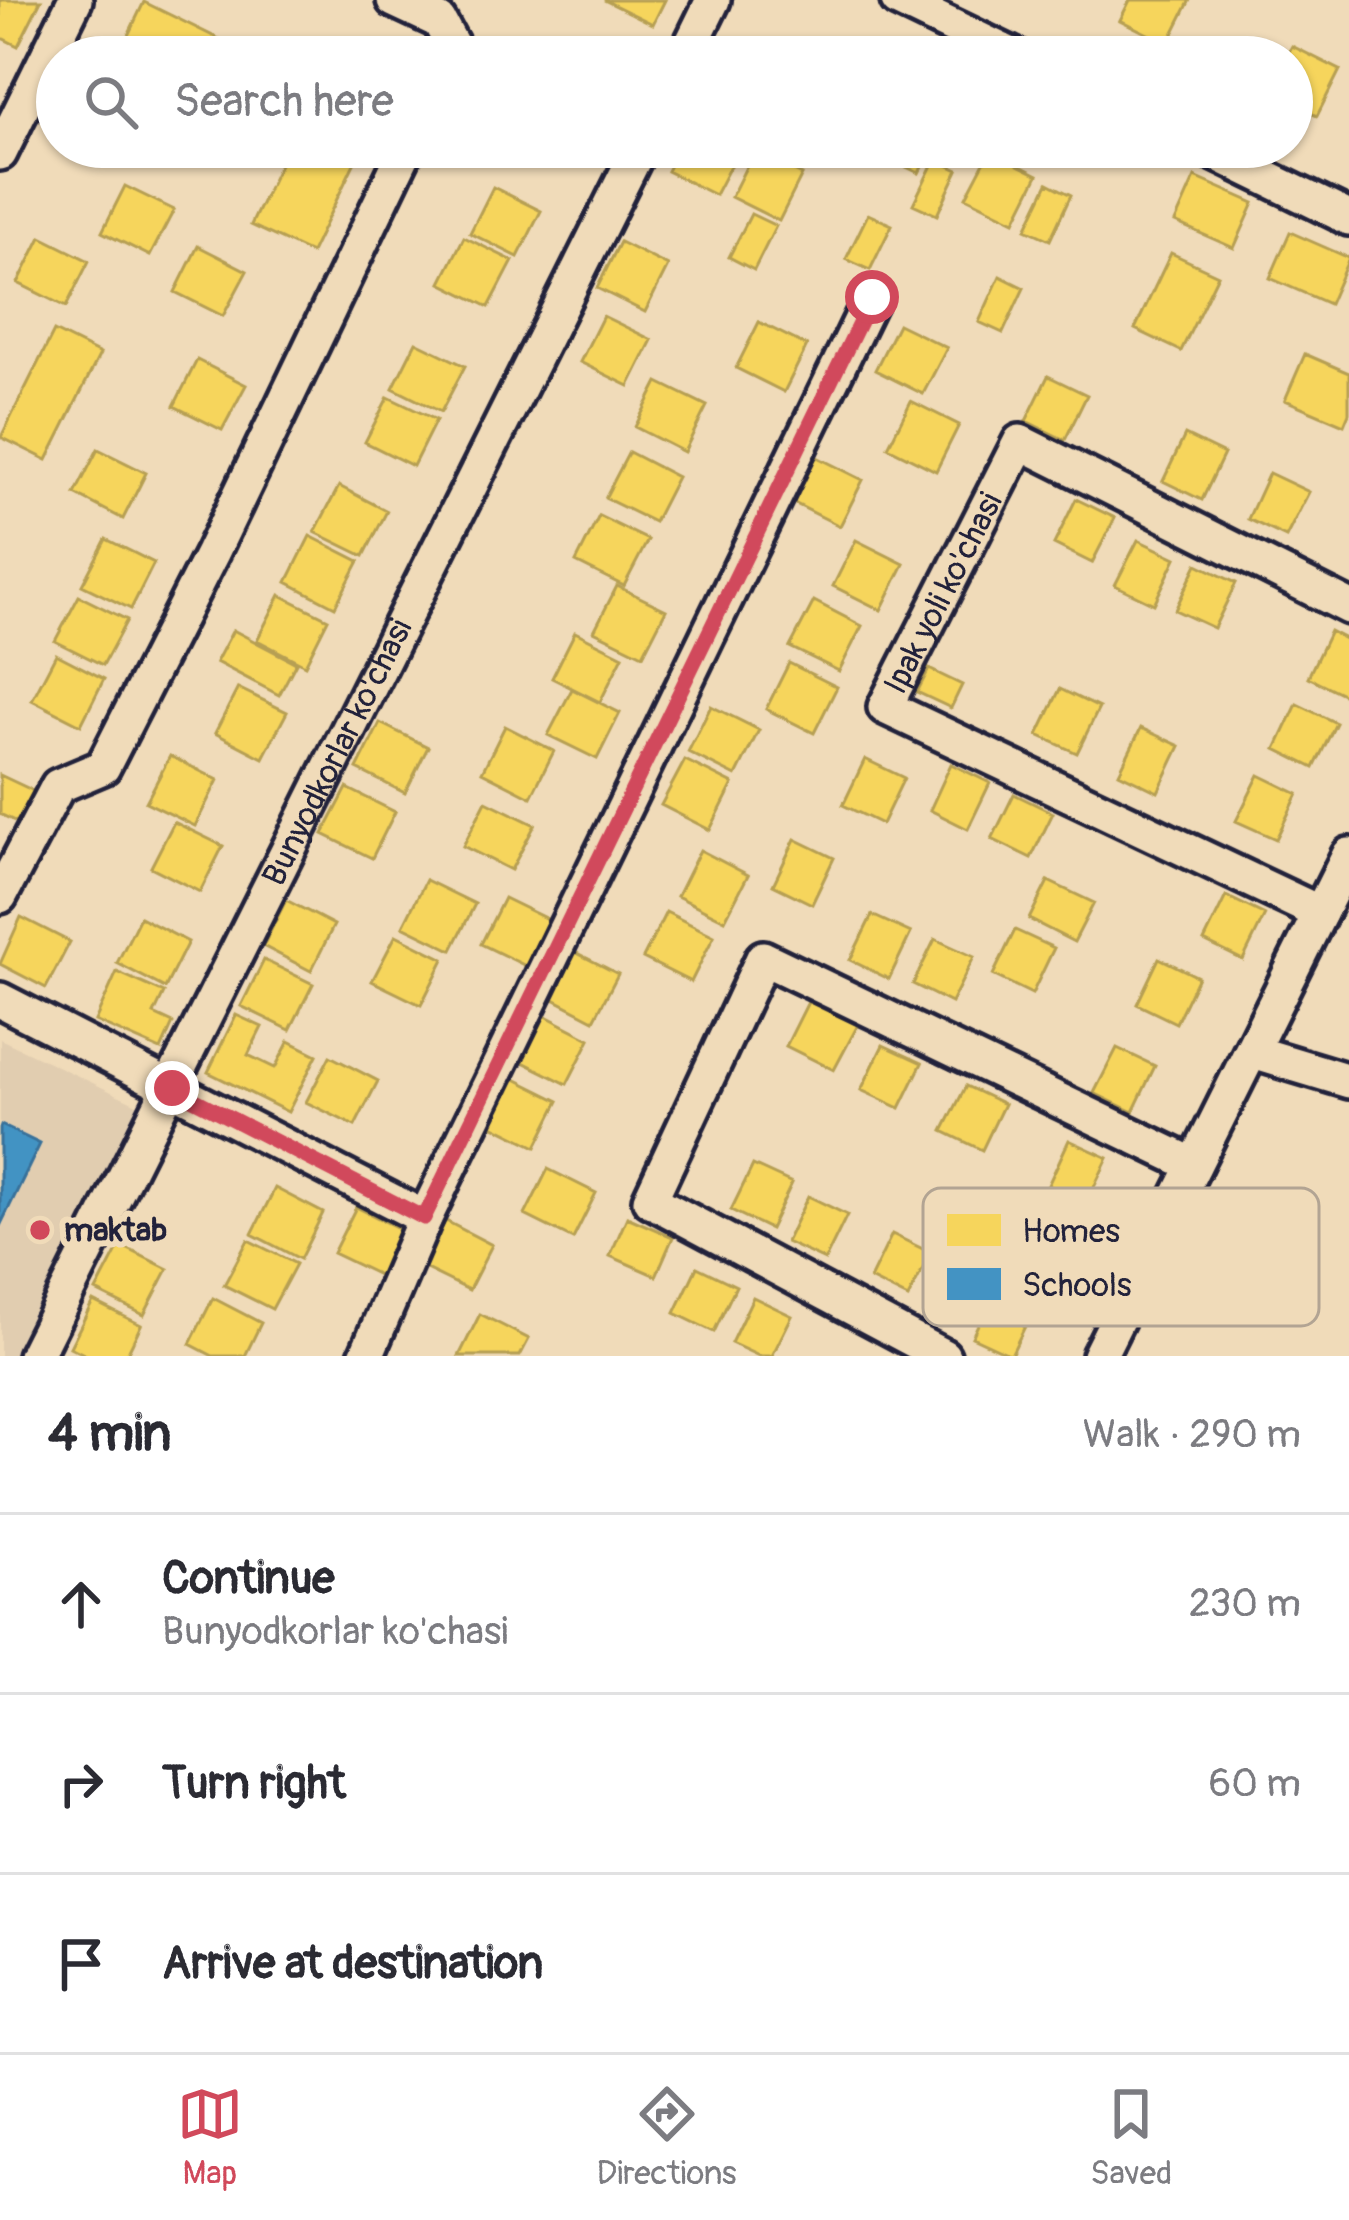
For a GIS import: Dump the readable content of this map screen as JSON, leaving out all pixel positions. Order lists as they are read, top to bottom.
{
  "streets": {
    "street": ["Ipak yoli ko'chasi", "Bunyodkorlar ko'chasi"]
  },
  "places": ["maktab"],
  "legend": ["Homes", "Schools"],
  "page": {
    "search": "Search here",
    "heading": ["4 min", "Walk · 290 m"],
    "list": [
      ["Continue", "Bunyodkorlar ko'chasi", "230 m"],
      ["Turn right", "60 m"],
      "Arrive at destination"
    ],
    "nav": ["Map", "Directions", "Saved"]
  }
}
